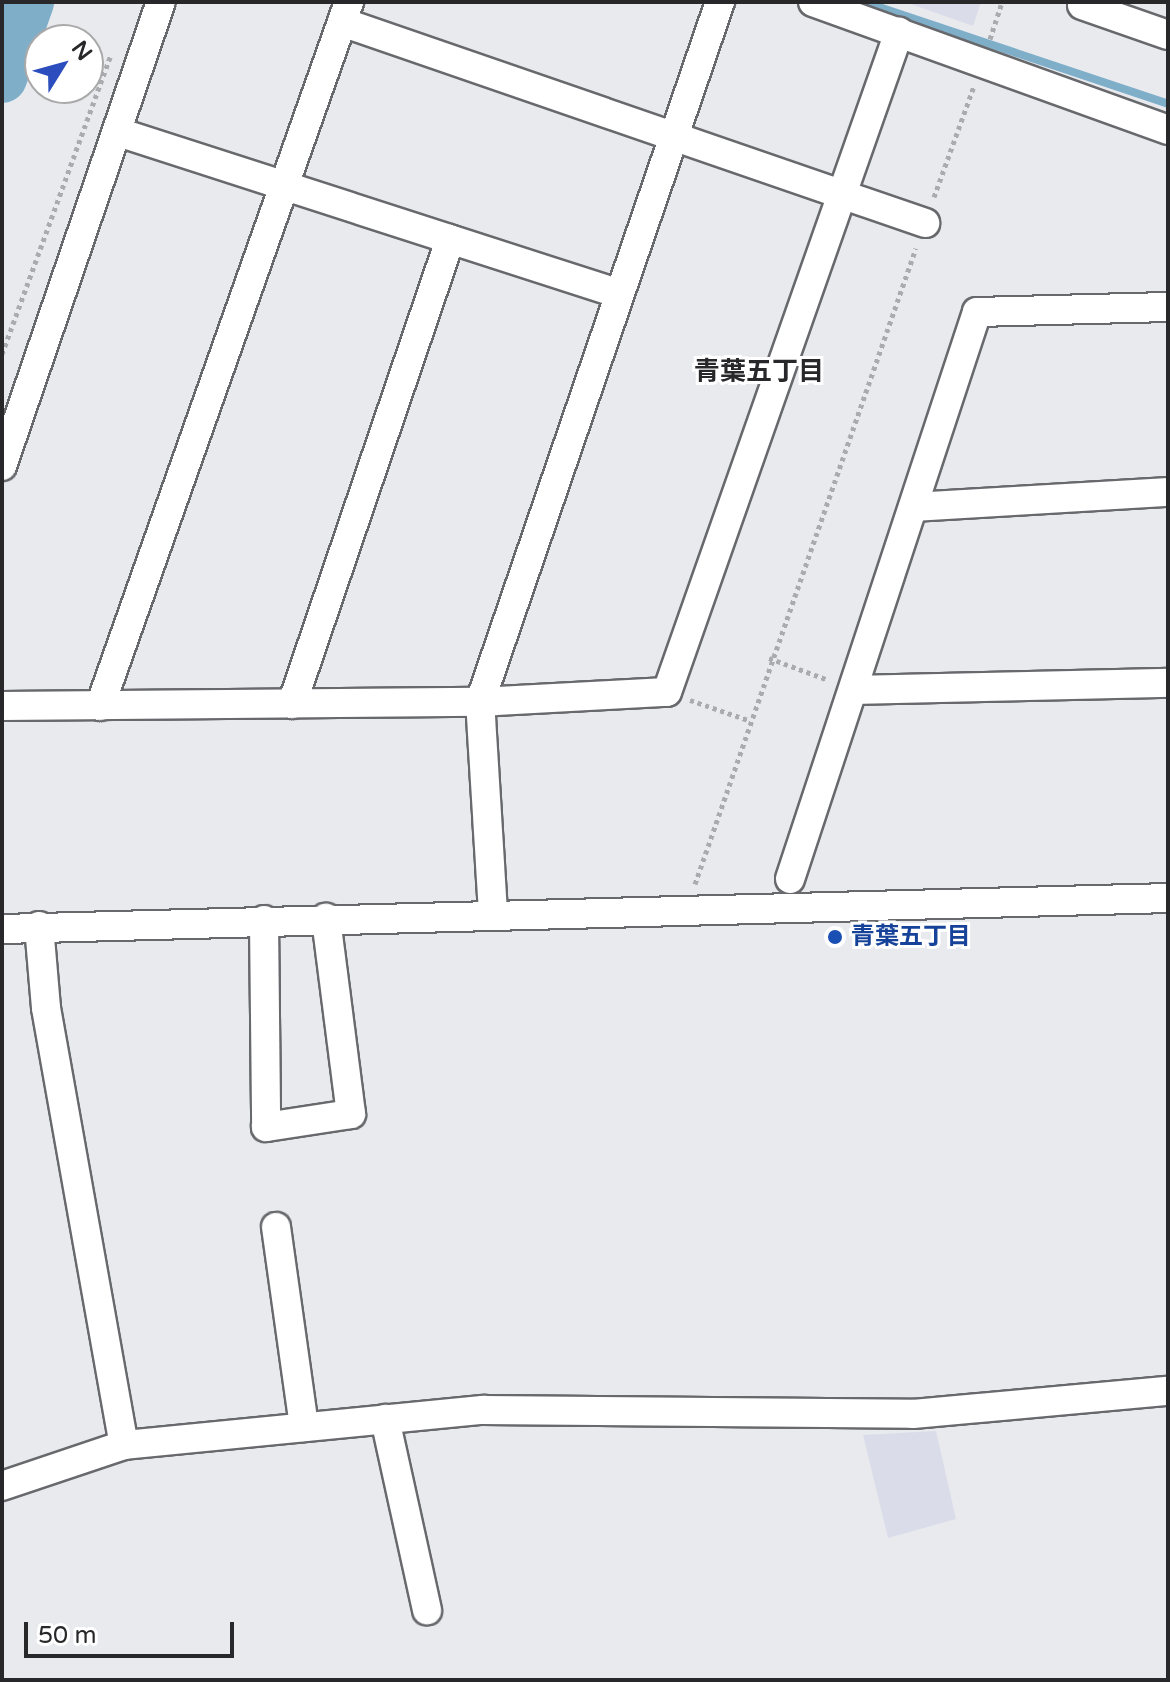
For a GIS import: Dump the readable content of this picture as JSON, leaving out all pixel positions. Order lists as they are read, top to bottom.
{
  "districts": ["青葉五丁目"],
  "places": ["青葉五丁目"],
  "scale_bar": "50 m",
  "north": "top right"
}
